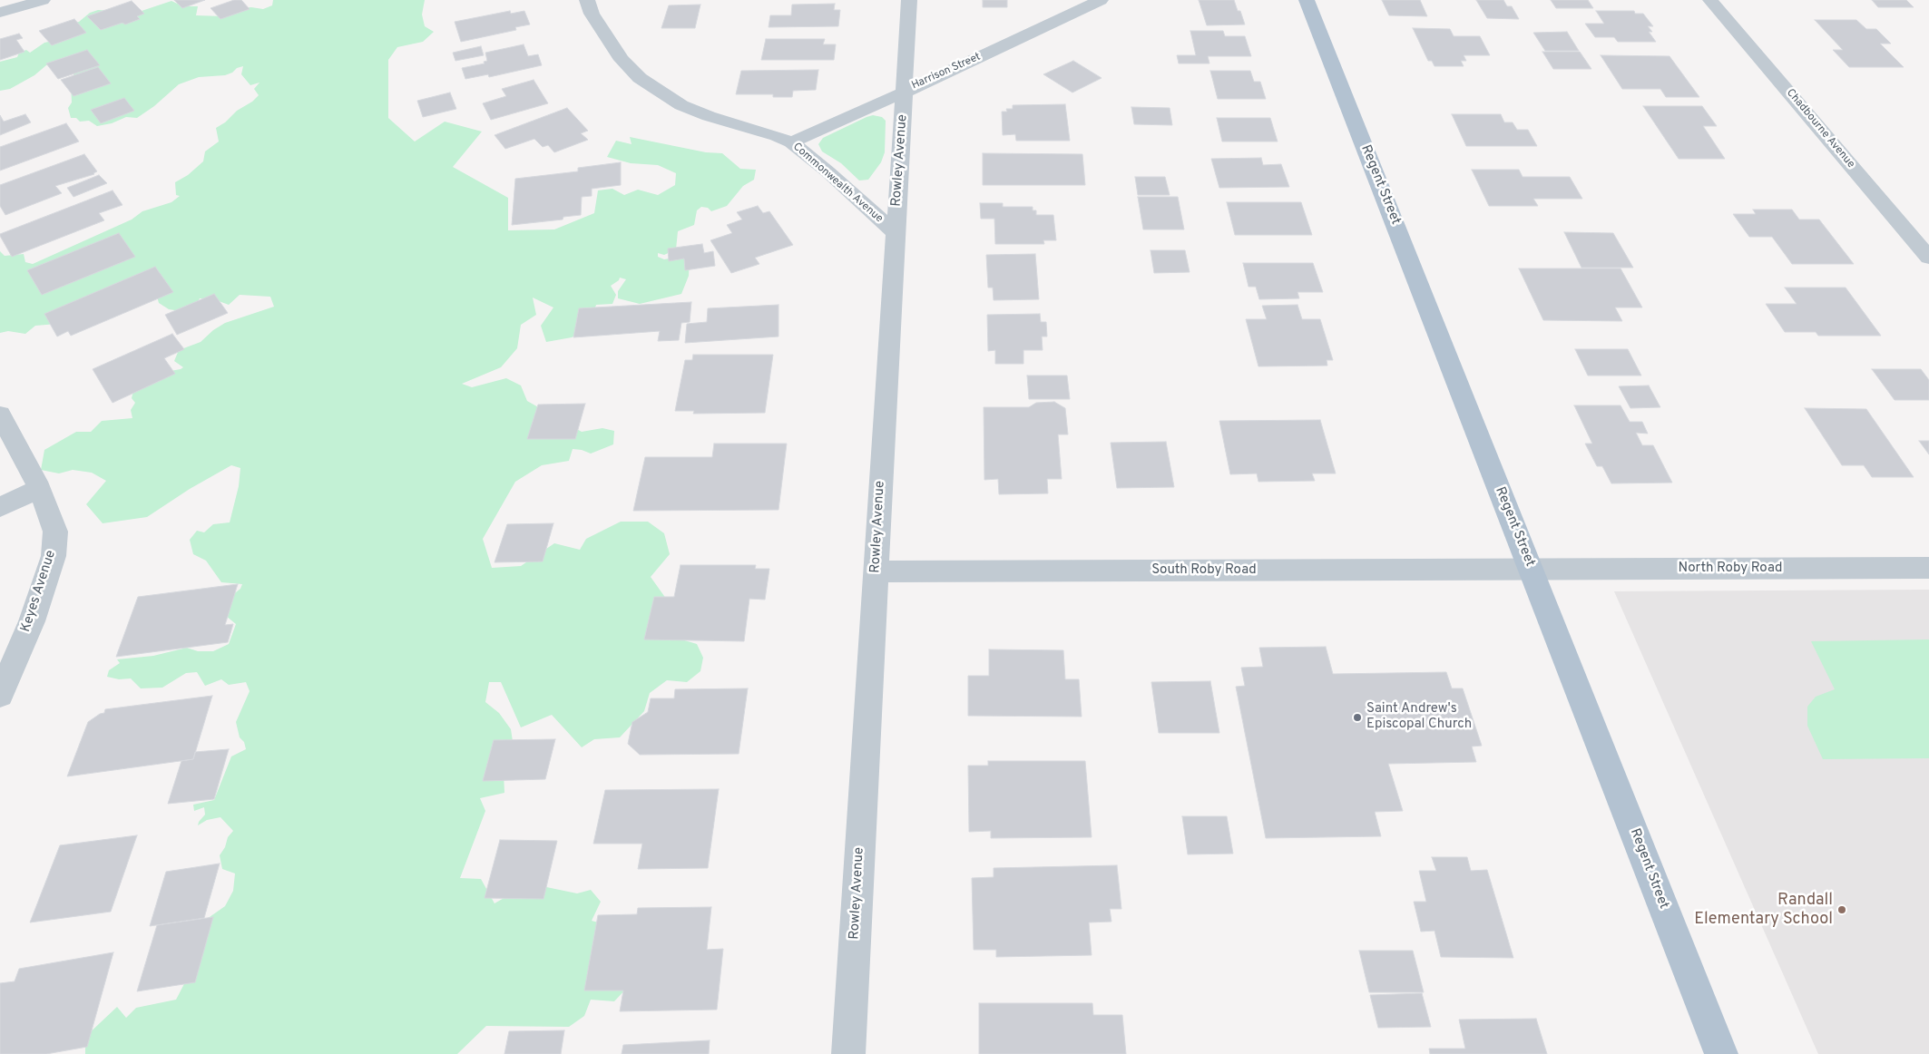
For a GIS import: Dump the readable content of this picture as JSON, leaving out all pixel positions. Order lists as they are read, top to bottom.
{
  "streets": {
    "main road": ["Regent Street"],
    "street": [
      "Harrison Street",
      "Chadbourne Avenue",
      "Rowley Avenue",
      "Commonwealth Avenue",
      "North Roby Road",
      "South Roby Road",
      "Keyes Avenue"
    ]
  },
  "crossings": [
    ["Harrison Street", "Rowley Avenue"],
    ["Harrison Street", "Commonwealth Avenue"],
    ["Rowley Avenue", "Commonwealth Avenue"],
    ["Rowley Avenue", "South Roby Road"],
    ["Regent Street", "North Roby Road"],
    ["Regent Street", "South Roby Road"],
    ["North Roby Road", "South Roby Road"]
  ],
  "places": ["Saint Andrew's Episcopal Church", "Randall Elementary School"]
}
